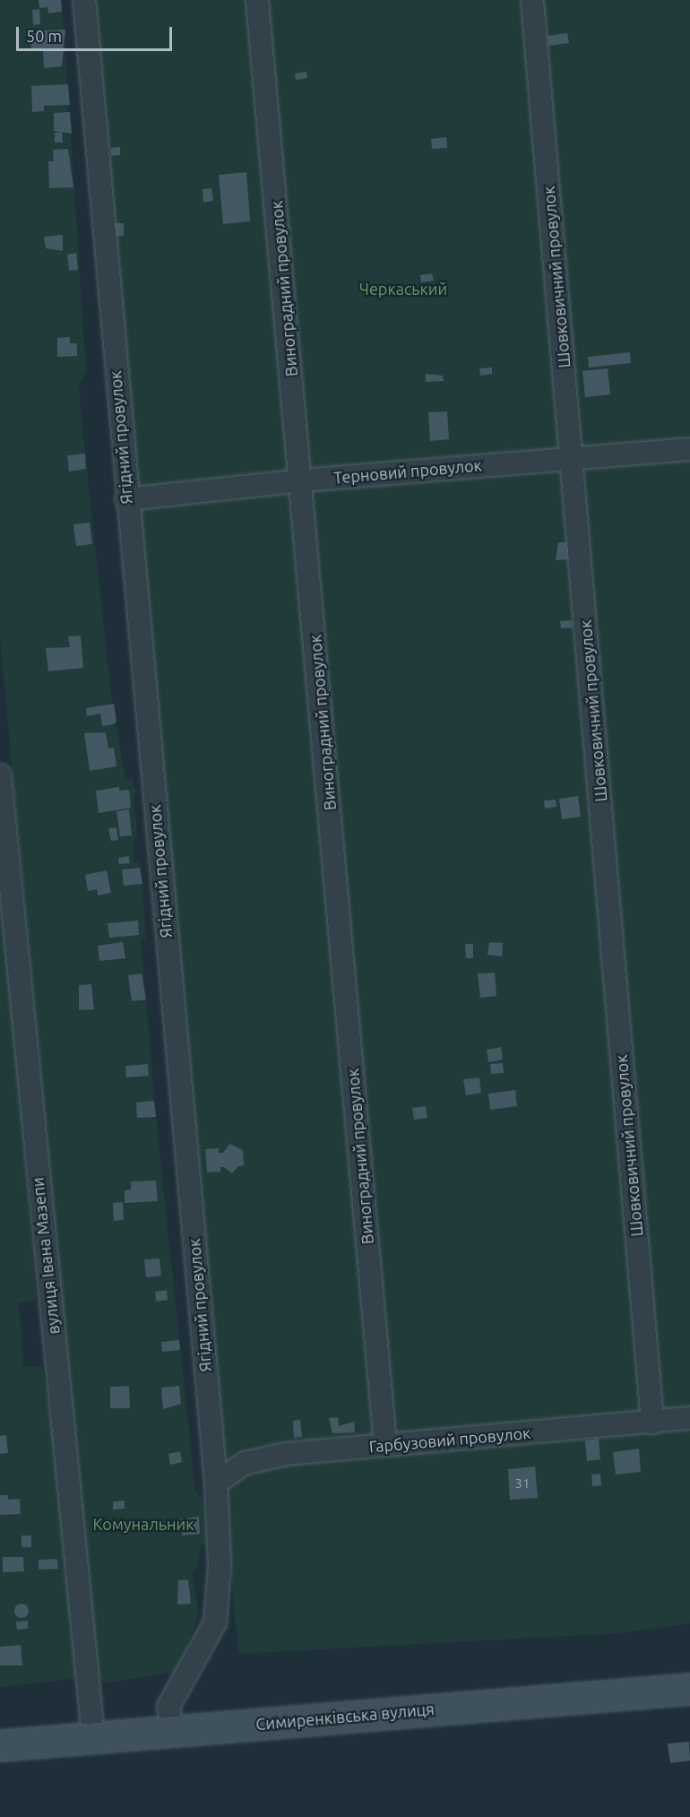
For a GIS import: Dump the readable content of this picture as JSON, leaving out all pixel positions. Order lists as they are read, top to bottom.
{
  "streets": {
    "main road": ["Симиренківська вулиця"],
    "street": [
      "Шовковичний провулок",
      "Виноградний провулок",
      "Ягідний провулок",
      "Терновий провулок",
      "вулиця Івана Мазепи",
      "Гарбузовий провулок"
    ]
  },
  "crossings": [
    ["Шовковичний провулок", "Терновий провулок"],
    ["Шовковичний провулок", "Гарбузовий провулок"],
    ["Виноградний провулок", "Терновий провулок"],
    ["Виноградний провулок", "Гарбузовий провулок"],
    ["Ягідний провулок", "Терновий провулок"],
    ["Ягідний провулок", "Гарбузовий провулок"],
    ["Ягідний провулок", "Симиренківська вулиця"],
    ["вулиця Івана Мазепи", "Симиренківська вулиця"]
  ],
  "parks": ["Черкаський", "Комунальник"],
  "house_numbers": ["31"],
  "scale_bar": "50 m"
}
